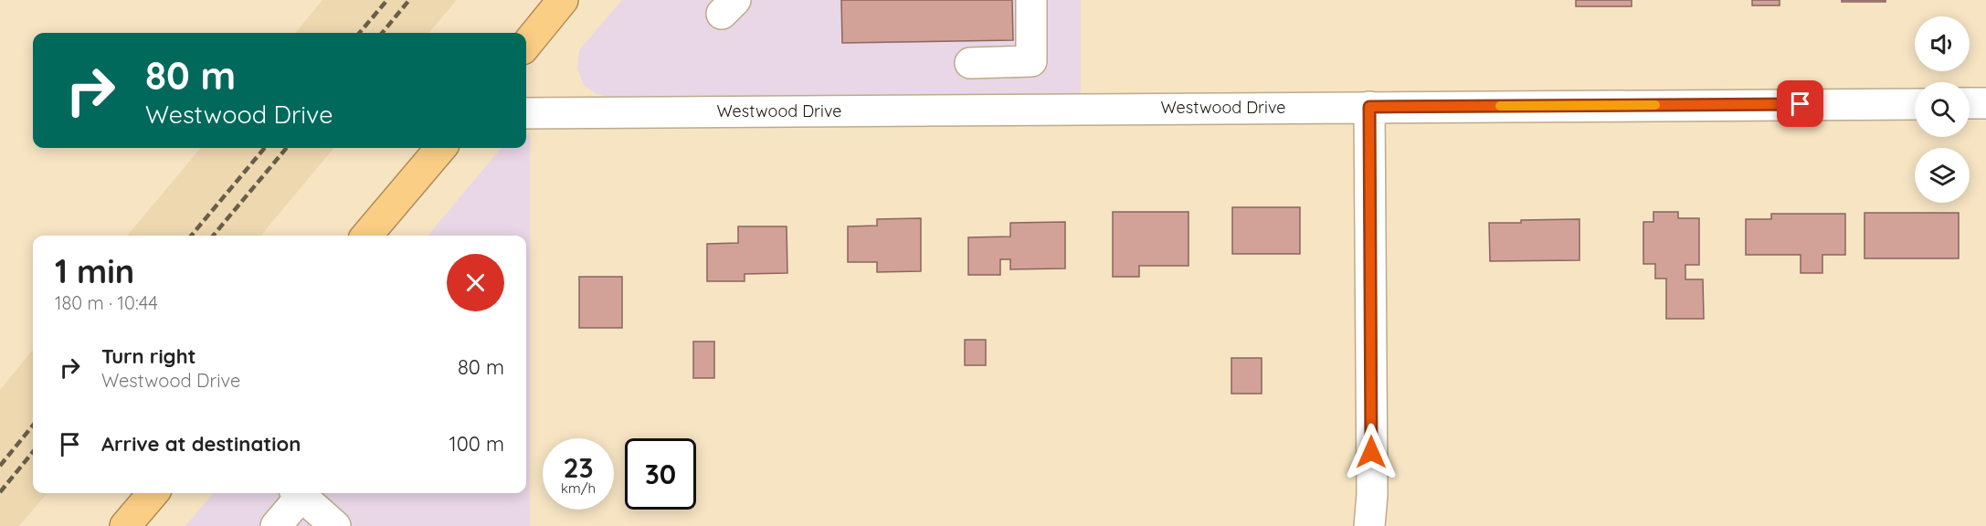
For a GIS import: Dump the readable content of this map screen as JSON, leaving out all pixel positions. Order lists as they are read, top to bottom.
{
  "streets": {
    "street": ["Westwood Drive"]
  },
  "page": {
    "turn": ["80 m", "Westwood Drive"],
    "heading": ["1 min", "180 m · 10:44"],
    "list": [
      {
        "name": "Turn right",
        "note": "Westwood Drive",
        "value": "80 m"
      },
      {
        "name": "Arrive at destination",
        "value": "100 m"
      }
    ],
    "speed": "23 km/h",
    "limit": "30"
  }
}
